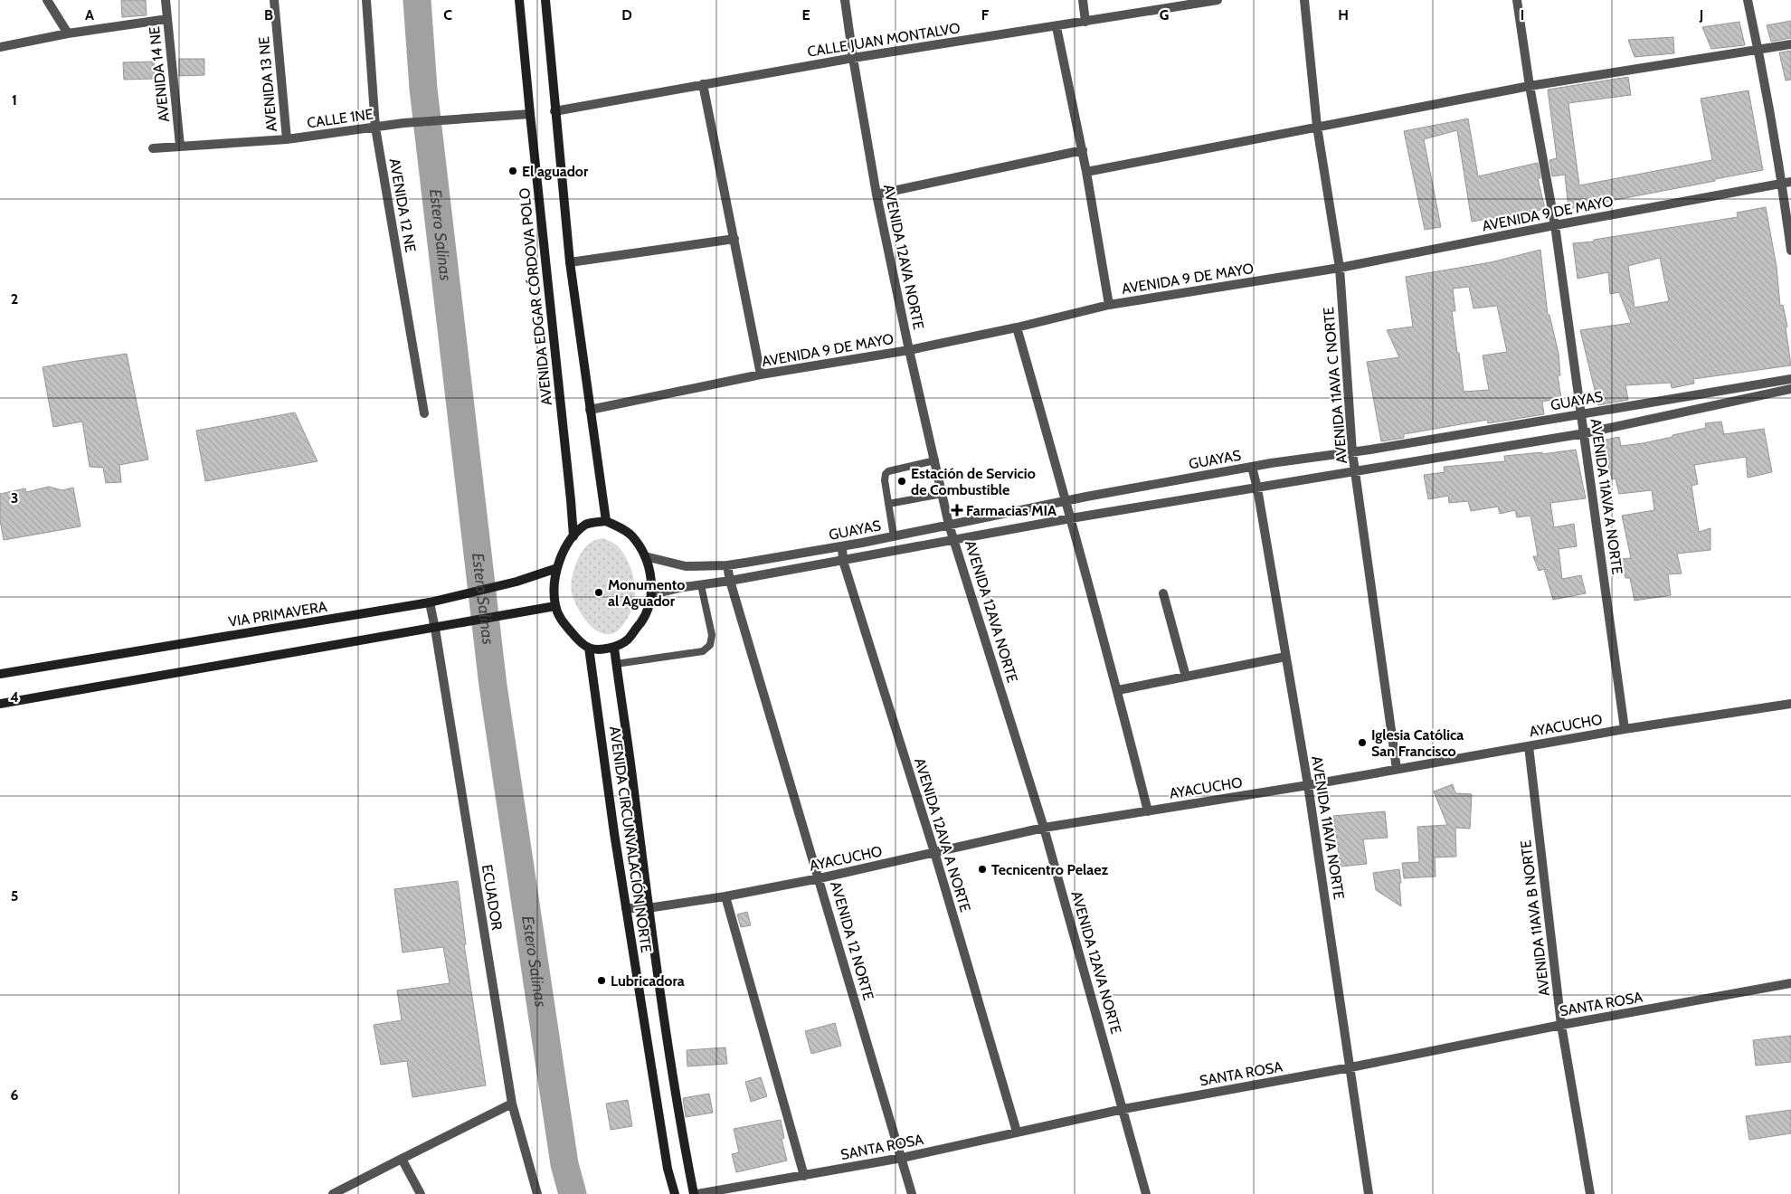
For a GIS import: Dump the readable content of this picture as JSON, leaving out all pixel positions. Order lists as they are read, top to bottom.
{
  "streets": {
    "main road": ["AVENIDA EDGAR CÓRDOVA POLO", "VIA PRIMAVERA", "AVENIDA CIRCUNVALACIÓN NORTE"],
    "street": [
      "CALLE JUAN MONTALVO",
      "AVENIDA 14 NE",
      "AVENIDA 13 NE",
      "CALLE 1NE",
      "AVENIDA 12 NE",
      "AVENIDA 9 DE MAYO",
      "AVENIDA 12AVA NORTE",
      "AVENIDA 11AVA C NORTE",
      "GUAYAS",
      "AVENIDA 11AVA A NORTE",
      "AYACUCHO",
      "AVENIDA 11AVA NORTE",
      "AVENIDA 12AVA A NORTE",
      "ECUADOR",
      "AVENIDA 11AVA B NORTE",
      "AVENIDA 12 NORTE",
      "SANTA ROSA"
    ]
  },
  "crossings": [
    ["CALLE JUAN MONTALVO", "AVENIDA 12AVA NORTE"],
    ["AVENIDA 14 NE", "CALLE 1NE"],
    ["AVENIDA 13 NE", "CALLE 1NE"],
    ["CALLE 1NE", "AVENIDA 12 NE"],
    ["CALLE 1NE", "AVENIDA EDGAR CÓRDOVA POLO"],
    ["AVENIDA 9 DE MAYO", "AVENIDA 12AVA NORTE"],
    ["AVENIDA 9 DE MAYO", "AVENIDA 11AVA C NORTE"],
    ["AVENIDA 9 DE MAYO", "AVENIDA 11AVA A NORTE"],
    ["AVENIDA 12AVA NORTE", "GUAYAS"],
    ["AVENIDA 12AVA NORTE", "AYACUCHO"],
    ["AVENIDA 12AVA NORTE", "SANTA ROSA"],
    ["AVENIDA EDGAR CÓRDOVA POLO", "GUAYAS"],
    ["AVENIDA EDGAR CÓRDOVA POLO", "VIA PRIMAVERA"],
    ["AVENIDA EDGAR CÓRDOVA POLO", "AVENIDA CIRCUNVALACIÓN NORTE"],
    ["AVENIDA 11AVA C NORTE", "GUAYAS"],
    ["AVENIDA 11AVA C NORTE", "AYACUCHO"],
    ["GUAYAS", "AVENIDA 11AVA A NORTE"],
    ["GUAYAS", "VIA PRIMAVERA"],
    ["GUAYAS", "AVENIDA 11AVA NORTE"],
    ["GUAYAS", "AVENIDA 12AVA A NORTE"],
    ["GUAYAS", "AVENIDA CIRCUNVALACIÓN NORTE"],
    ["GUAYAS", "AVENIDA 12 NORTE"],
    ["AVENIDA 11AVA A NORTE", "AYACUCHO"],
    ["VIA PRIMAVERA", "AVENIDA CIRCUNVALACIÓN NORTE"],
    ["VIA PRIMAVERA", "ECUADOR"],
    ["AYACUCHO", "AVENIDA 11AVA NORTE"],
    ["AYACUCHO", "AVENIDA 12AVA A NORTE"],
    ["AYACUCHO", "AVENIDA CIRCUNVALACIÓN NORTE"],
    ["AYACUCHO", "AVENIDA 11AVA B NORTE"],
    ["AYACUCHO", "AVENIDA 12 NORTE"],
    ["AVENIDA 11AVA NORTE", "SANTA ROSA"],
    ["AVENIDA 12AVA A NORTE", "SANTA ROSA"],
    ["AVENIDA CIRCUNVALACIÓN NORTE", "SANTA ROSA"],
    ["AVENIDA 11AVA B NORTE", "SANTA ROSA"],
    ["AVENIDA 12 NORTE", "SANTA ROSA"]
  ],
  "water": ["Estero Salinas"],
  "places": {
    "other": [
      "El aguador",
      "Estación de Servicio de Combustible",
      "Monumento al Aguador",
      "Iglesia Católica San Francisco",
      "Tecnicentro Pelaez",
      "Lubricadora"
    ],
    "health": ["Farmacias MIA"]
  },
  "grid": {
    "columns": [
      "A",
      "B",
      "C",
      "D",
      "E",
      "F",
      "G",
      "H",
      "I",
      "J"
    ],
    "rows": [
      "1",
      "2",
      "3",
      "4",
      "5",
      "6"
    ]
  }
}
